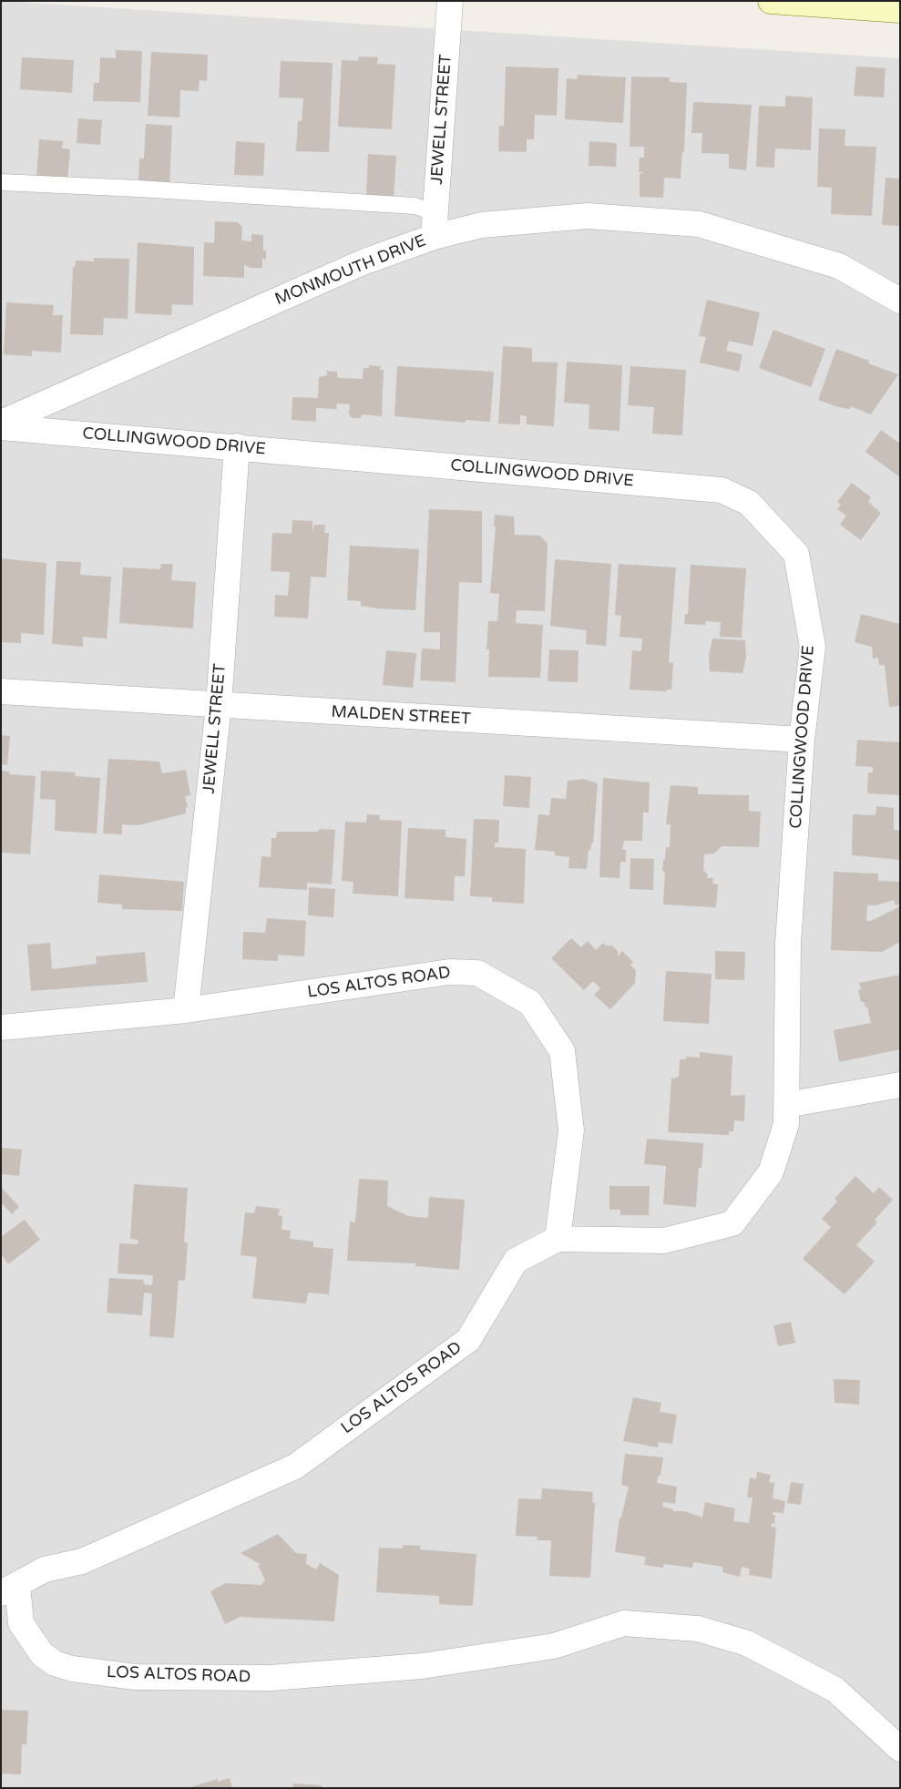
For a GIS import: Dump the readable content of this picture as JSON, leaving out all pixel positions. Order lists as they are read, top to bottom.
{
  "streets": {
    "street": [
      "JEWELL STREET",
      "MONMOUTH DRIVE",
      "COLLINGWOOD DRIVE",
      "MALDEN STREET",
      "LOS ALTOS ROAD"
    ]
  },
  "crossings": [
    ["JEWELL STREET", "MONMOUTH DRIVE"],
    ["JEWELL STREET", "COLLINGWOOD DRIVE"],
    ["JEWELL STREET", "MALDEN STREET"],
    ["JEWELL STREET", "LOS ALTOS ROAD"],
    ["COLLINGWOOD DRIVE", "MALDEN STREET"],
    ["COLLINGWOOD DRIVE", "LOS ALTOS ROAD"]
  ]
}
